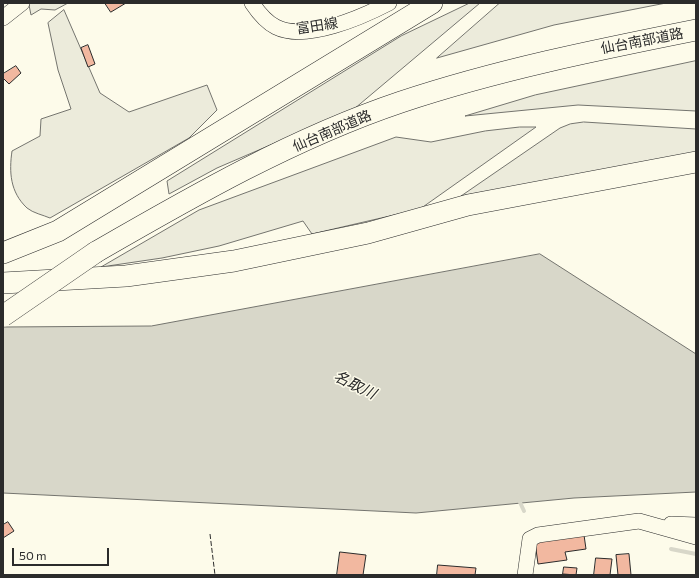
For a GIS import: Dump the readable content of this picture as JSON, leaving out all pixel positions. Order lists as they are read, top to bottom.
{
  "streets": {
    "highway": ["仙台南部道路"],
    "street": ["富田線"]
  },
  "water": ["名取川"],
  "scale_bar": "50 m"
}
